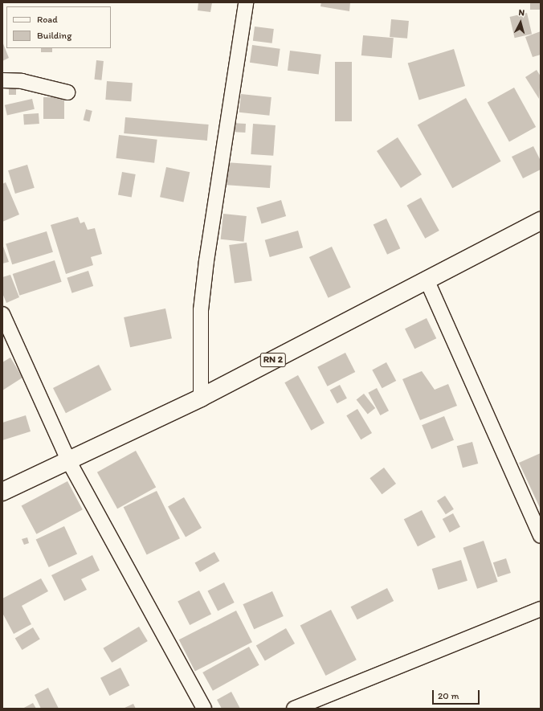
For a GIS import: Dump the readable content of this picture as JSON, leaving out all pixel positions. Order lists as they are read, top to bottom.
{
  "streets": {
    "highway": ["RN 2"]
  },
  "legend": ["Road", "Building"],
  "scale_bar": "20 m",
  "north": "top"
}
